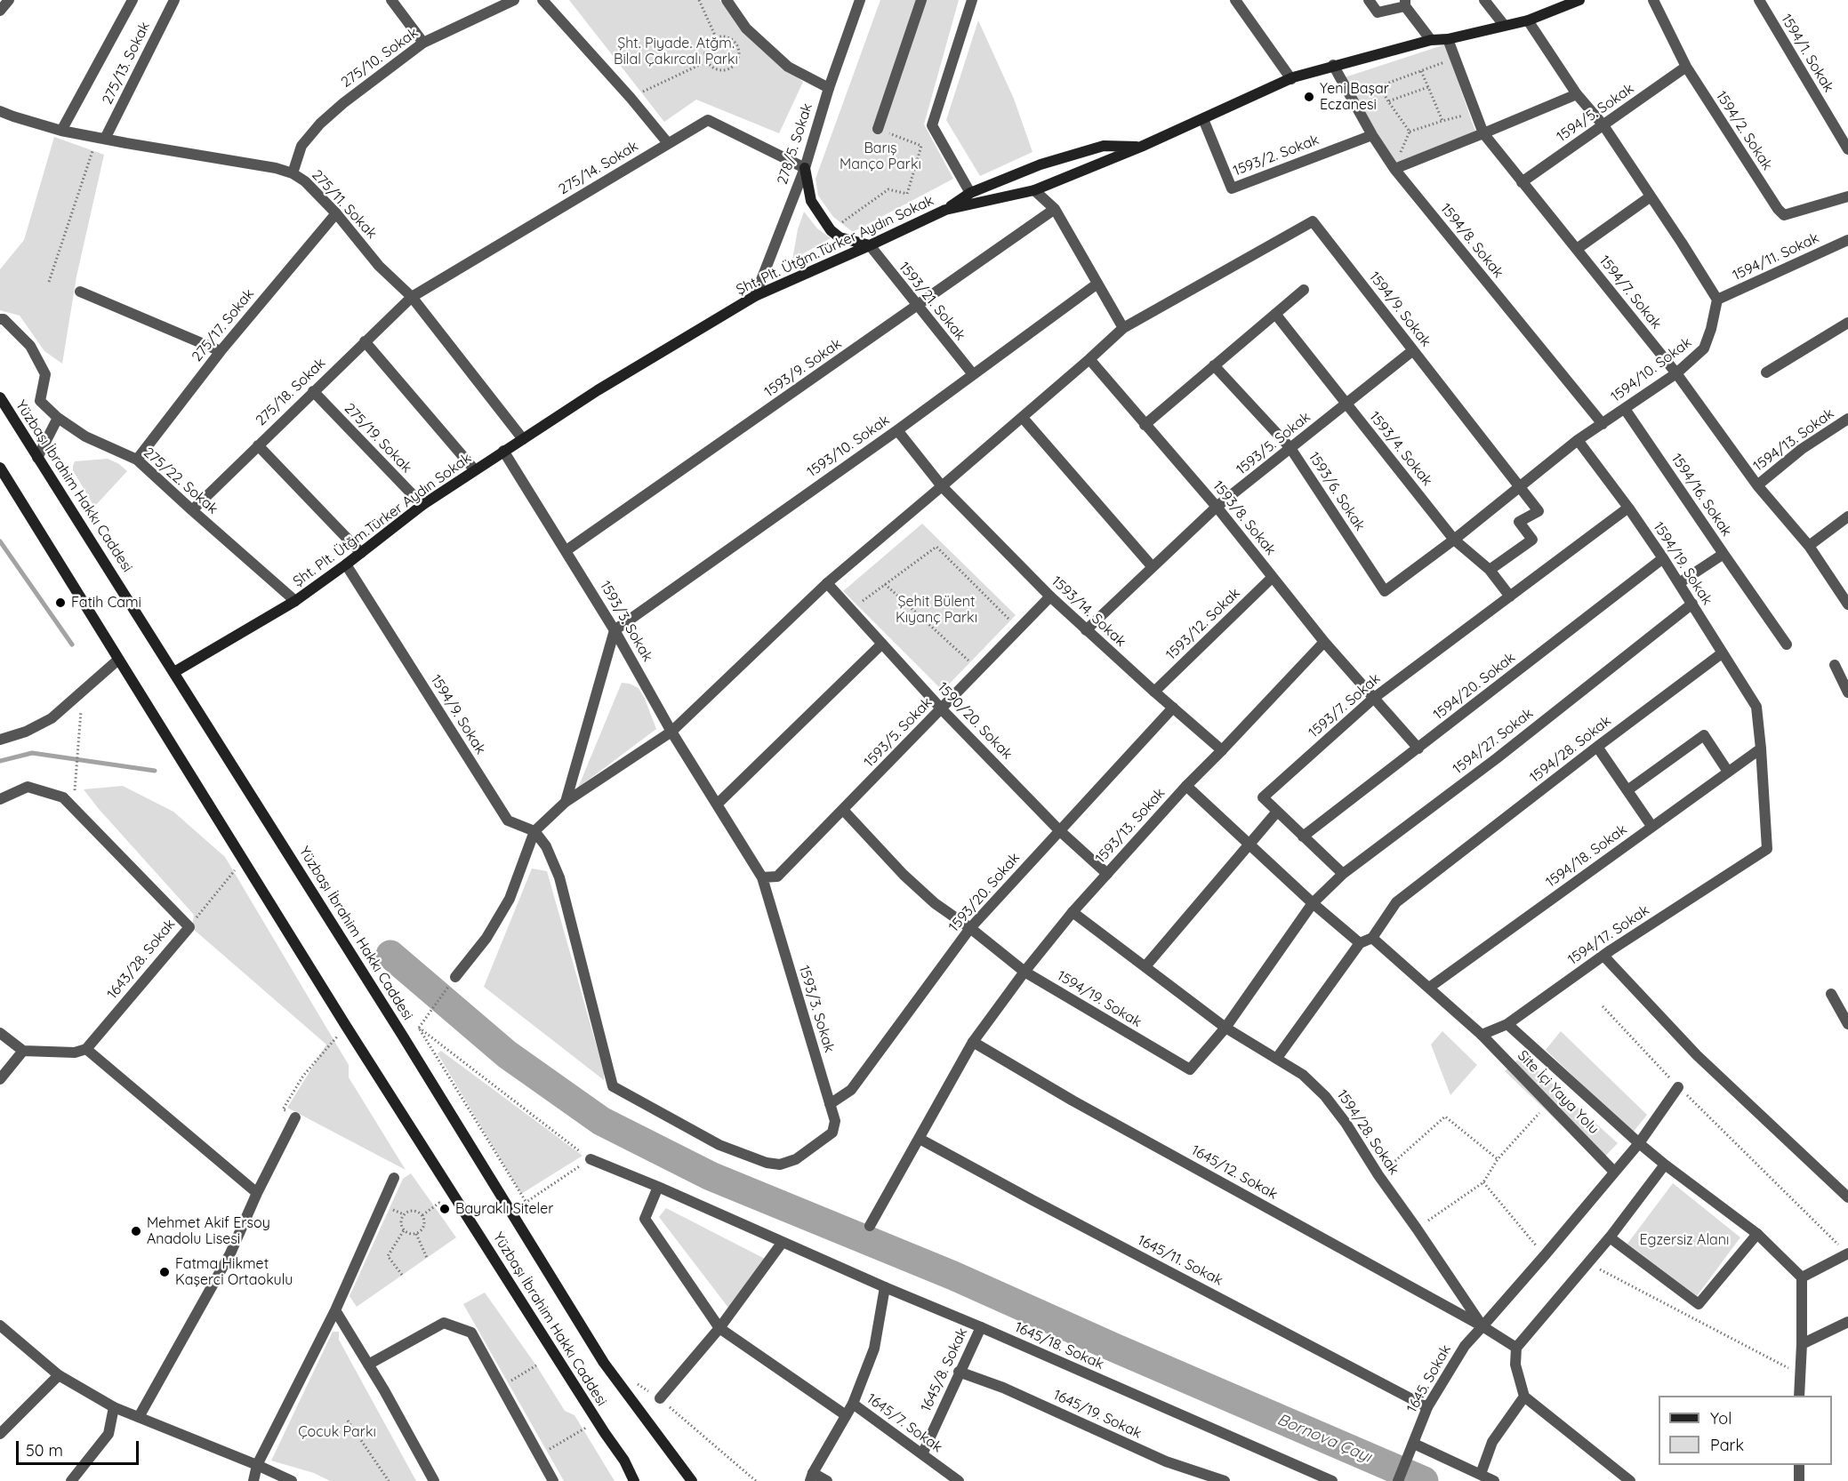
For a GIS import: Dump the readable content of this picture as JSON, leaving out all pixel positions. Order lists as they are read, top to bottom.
{
  "streets": {
    "main road": ["Şht. Plt. Ütğm.Türker Aydın Sokak", "Yüzbaşı İbrahim Hakkı Caddesi"],
    "street": [
      "1594/1. Sokak",
      "275/10. Sokak",
      "275/13. Sokak",
      "1594/5. Sokak",
      "1594/2. Sokak",
      "278/5. Sokak",
      "1593/2. Sokak",
      "275/14. Sokak",
      "275/11. Sokak",
      "1594/8. Sokak",
      "1594/11. Sokak",
      "1594/7. Sokak",
      "1593/21. Sokak",
      "1594/9. Sokak",
      "275/17. Sokak",
      "1593/9. Sokak",
      "1594/10. Sokak",
      "275/18. Sokak",
      "275/19. Sokak",
      "1594/13. Sokak",
      "1593/5. Sokak",
      "1593/10. Sokak",
      "1593/4. Sokak",
      "275/22. Sokak",
      "1593/6. Sokak",
      "1594/16. Sokak",
      "1593/8. Sokak",
      "1594/19. Sokak",
      "1593/14. Sokak",
      "1593/3. Sokak",
      "1593/12. Sokak",
      "1594/20. Sokak",
      "1593/7. Sokak",
      "1590/20. Sokak",
      "1594/27. Sokak",
      "1594/28. Sokak",
      "1593/13. Sokak",
      "1594/18. Sokak",
      "1593/20. Sokak",
      "1594/17. Sokak",
      "1643/28. Sokak",
      "Site İçi Yaya Yolu",
      "1645/12. Sokak",
      "1645/11. Sokak",
      "1645/18. Sokak",
      "1645/8. Sokak",
      "1645. Sokak",
      "1645/19. Sokak",
      "1645/7. Sokak"
    ]
  },
  "crossings": [
    ["275/10. Sokak", "275/11. Sokak"],
    ["275/13. Sokak", "275/11. Sokak"],
    ["1594/5. Sokak", "1594/2. Sokak"],
    ["1594/5. Sokak", "1594/7. Sokak"],
    ["278/5. Sokak", "275/14. Sokak"],
    ["278/5. Sokak", "Şht. Plt. Ütğm.Türker Aydın Sokak"],
    ["1593/2. Sokak", "1594/8. Sokak"],
    ["1593/2. Sokak", "Şht. Plt. Ütğm.Türker Aydın Sokak"],
    ["275/14. Sokak", "275/11. Sokak"],
    ["275/14. Sokak", "275/18. Sokak"],
    ["275/11. Sokak", "Şht. Plt. Ütğm.Türker Aydın Sokak"],
    ["275/11. Sokak", "275/17. Sokak"],
    ["275/11. Sokak", "275/18. Sokak"],
    ["1594/8. Sokak", "Şht. Plt. Ütğm.Türker Aydın Sokak"],
    ["1594/8. Sokak", "1594/10. Sokak"],
    ["Şht. Plt. Ütğm.Türker Aydın Sokak", "1594/7. Sokak"],
    ["Şht. Plt. Ütğm.Türker Aydın Sokak", "1593/21. Sokak"],
    ["Şht. Plt. Ütğm.Türker Aydın Sokak", "1594/9. Sokak"],
    ["Şht. Plt. Ütğm.Türker Aydın Sokak", "275/19. Sokak"],
    ["Şht. Plt. Ütğm.Türker Aydın Sokak", "275/22. Sokak"],
    ["Şht. Plt. Ütğm.Türker Aydın Sokak", "Yüzbaşı İbrahim Hakkı Caddesi"],
    ["Şht. Plt. Ütğm.Türker Aydın Sokak", "1593/3. Sokak"],
    ["1594/11. Sokak", "1594/10. Sokak"],
    ["1594/7. Sokak", "1594/10. Sokak"],
    ["1594/7. Sokak", "1594/13. Sokak"],
    ["1593/21. Sokak", "1593/9. Sokak"],
    ["1593/21. Sokak", "1593/10. Sokak"],
    ["1594/9. Sokak", "1594/10. Sokak"],
    ["1594/9. Sokak", "1593/5. Sokak"],
    ["1594/9. Sokak", "1593/4. Sokak"],
    ["1594/9. Sokak", "1593/3. Sokak"],
    ["275/17. Sokak", "275/22. Sokak"],
    ["1593/9. Sokak", "1593/3. Sokak"],
    ["1594/10. Sokak", "1593/4. Sokak"],
    ["1594/10. Sokak", "1593/6. Sokak"],
    ["1594/10. Sokak", "1594/16. Sokak"],
    ["1594/10. Sokak", "1594/19. Sokak"],
    ["275/18. Sokak", "275/19. Sokak"],
    ["275/18. Sokak", "275/22. Sokak"],
    ["1593/5. Sokak", "1593/4. Sokak"],
    ["1593/5. Sokak", "1593/6. Sokak"],
    ["1593/5. Sokak", "1593/8. Sokak"],
    ["1593/5. Sokak", "1594/19. Sokak"],
    ["1593/5. Sokak", "1593/14. Sokak"],
    ["1593/5. Sokak", "1593/3. Sokak"],
    ["1593/5. Sokak", "1590/20. Sokak"],
    ["1593/10. Sokak", "1593/14. Sokak"],
    ["1593/10. Sokak", "1593/3. Sokak"],
    ["1593/4. Sokak", "1593/7. Sokak"],
    ["1594/16. Sokak", "1594/19. Sokak"],
    ["1593/8. Sokak", "1593/12. Sokak"],
    ["1593/8. Sokak", "1594/20. Sokak"],
    ["1593/8. Sokak", "1593/7. Sokak"],
    ["1593/8. Sokak", "1593/13. Sokak"],
    ["1594/19. Sokak", "1594/20. Sokak"],
    ["1594/19. Sokak", "1593/7. Sokak"],
    ["1594/19. Sokak", "1594/27. Sokak"],
    ["1594/19. Sokak", "1594/28. Sokak"],
    ["1594/19. Sokak", "1593/13. Sokak"],
    ["1594/19. Sokak", "1593/20. Sokak"],
    ["1594/19. Sokak", "1594/17. Sokak"],
    ["1593/14. Sokak", "1593/12. Sokak"],
    ["1593/14. Sokak", "1593/13. Sokak"],
    ["1593/14. Sokak", "1593/20. Sokak"],
    ["1593/3. Sokak", "1593/20. Sokak"],
    ["1590/20. Sokak", "1593/13. Sokak"],
    ["1590/20. Sokak", "1593/20. Sokak"],
    ["1594/28. Sokak", "1593/13. Sokak"],
    ["1594/28. Sokak", "1645/12. Sokak"],
    ["1594/28. Sokak", "1645. Sokak"],
    ["1593/13. Sokak", "1645/12. Sokak"],
    ["1593/13. Sokak", "1645/11. Sokak"],
    ["1594/18. Sokak", "1594/17. Sokak"],
    ["1594/17. Sokak", "Site İçi Yaya Yolu"],
    ["Site İçi Yaya Yolu", "1645. Sokak"],
    ["1645/12. Sokak", "1645. Sokak"],
    ["1645/11. Sokak", "1645. Sokak"],
    ["1645/18. Sokak", "1645/8. Sokak"],
    ["1645/8. Sokak", "1645/19. Sokak"],
    ["1645/8. Sokak", "1645/7. Sokak"]
  ],
  "water": ["Bornova Çayı"],
  "parks": [
    "Şht. Piyade. Atğm. Bilal Çakırcalı Parkı",
    "Barış Manço Parkı",
    "Şehit Bülent Kıyanç Parkı",
    "Egzersiz Alanı",
    "Çocuk Parkı"
  ],
  "places": [
    "Yeni Başar Eczanesi",
    "Fatih Cami",
    "Bayraklı Siteler",
    "Mehmet Akif Ersoy Anadolu Lisesi",
    "Fatma Hikmet Kaşerci Ortaokulu"
  ],
  "legend": ["Yol", "Park"],
  "scale_bar": "50 m"
}
